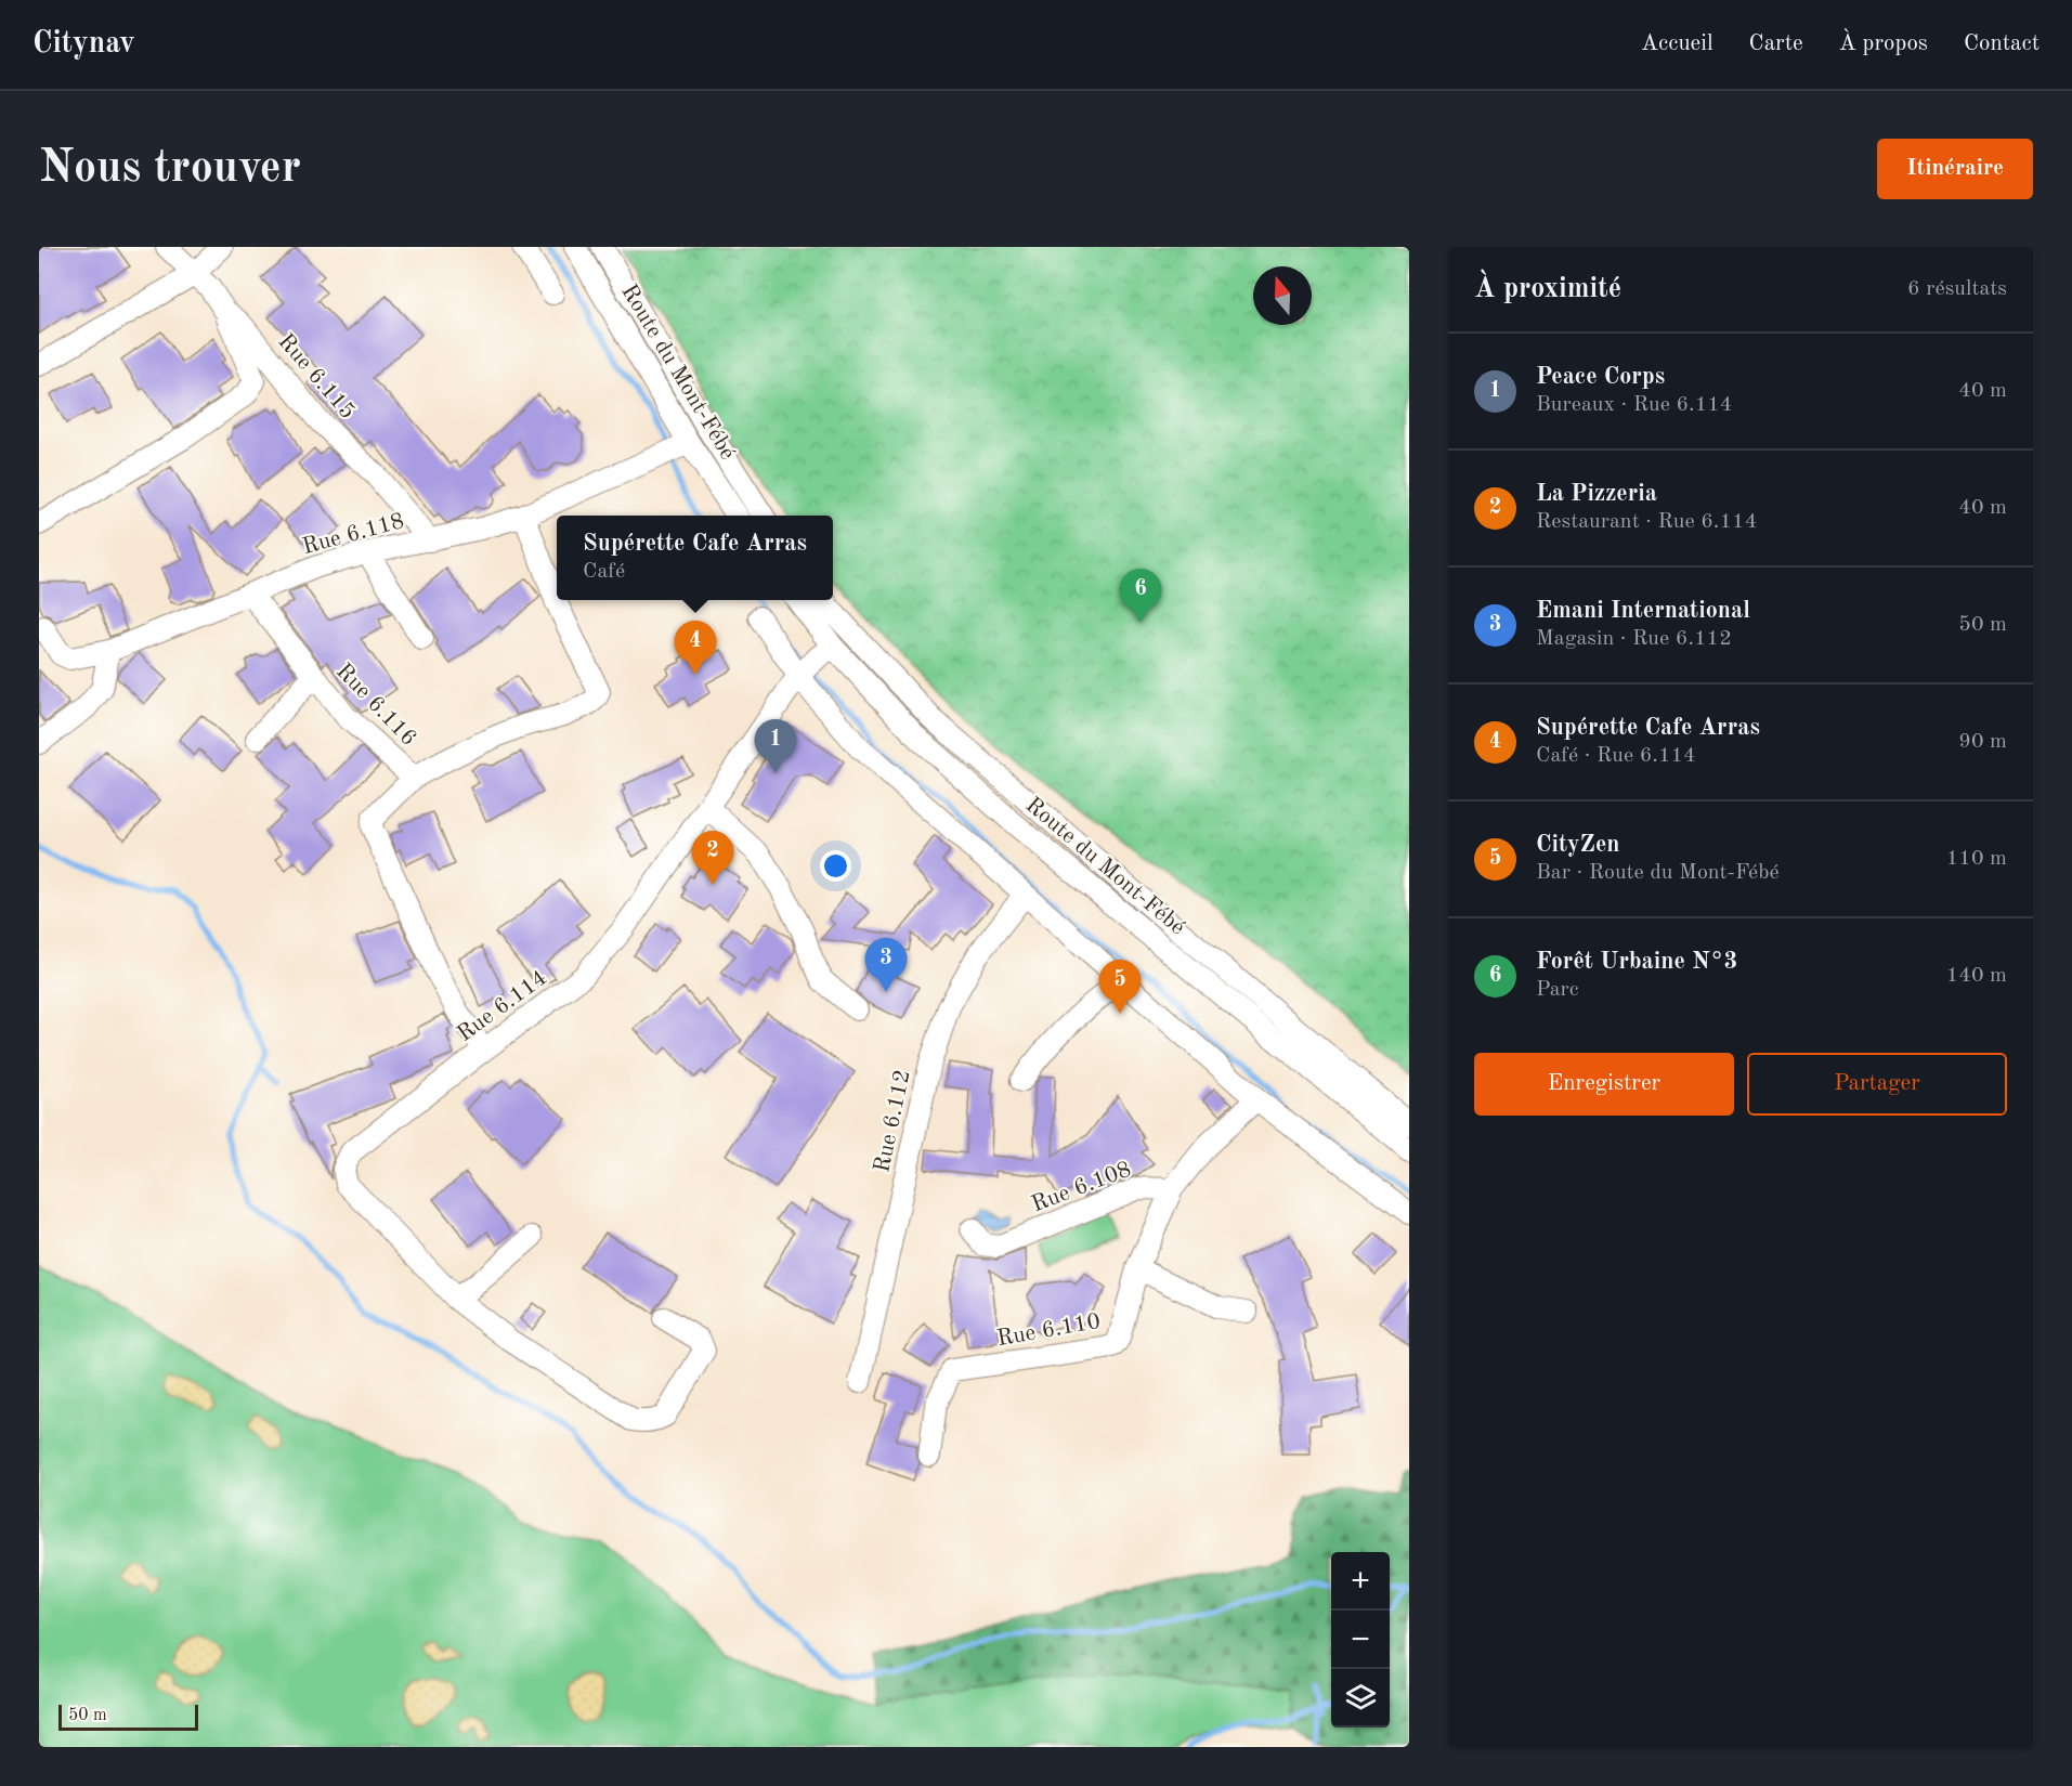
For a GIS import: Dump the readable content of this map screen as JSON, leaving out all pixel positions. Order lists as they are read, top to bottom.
{
  "streets": {
    "street": [
      "Route du Mont-Fébé",
      "Rue 6.115",
      "Rue 6.118",
      "Rue 6.116",
      "Rue 6.114",
      "Rue 6.112",
      "Rue 6.108",
      "Rue 6.110"
    ]
  },
  "crossings": [
    ["Route du Mont-Fébé", "Rue 6.118"],
    ["Route du Mont-Fébé", "Rue 6.114"],
    ["Rue 6.115", "Rue 6.118"],
    ["Rue 6.118", "Rue 6.116"],
    ["Rue 6.108", "Rue 6.110"]
  ],
  "scale_bar": "50 m",
  "north": "top",
  "page": {
    "header": "Citynav",
    "nav": [
      "Accueil",
      "Carte",
      "À propos",
      "Contact"
    ],
    "buttons": [
      "Itinéraire",
      ["Enregistrer", "Partager"]
    ],
    "title": "Nous trouver",
    "heading": ["À proximité", "6 résultats"],
    "list": [
      {
        "mark": "1",
        "name": "Peace Corps",
        "note": "Bureaux · Rue 6.114",
        "value": "40 m"
      },
      {
        "mark": "2",
        "name": "La Pizzeria",
        "note": "Restaurant · Rue 6.114",
        "value": "40 m"
      },
      {
        "mark": "3",
        "name": "Emani International",
        "note": "Magasin · Rue 6.112",
        "value": "50 m"
      },
      {
        "mark": "4",
        "name": "Supérette Cafe Arras",
        "note": "Café · Rue 6.114",
        "value": "90 m"
      },
      {
        "mark": "5",
        "name": "CityZen",
        "note": "Bar · Route du Mont-Fébé",
        "value": "110 m"
      },
      {
        "mark": "6",
        "name": "Forêt Urbaine N°3",
        "note": "Parc",
        "value": "140 m"
      }
    ],
    "popup": ["Supérette Cafe Arras", "Café"],
    "pins": [
      "6",
      "4",
      "1",
      "2",
      "3",
      "5"
    ],
    "map_buttons": ["+", "−"],
    "scale": "50 m"
  }
}
